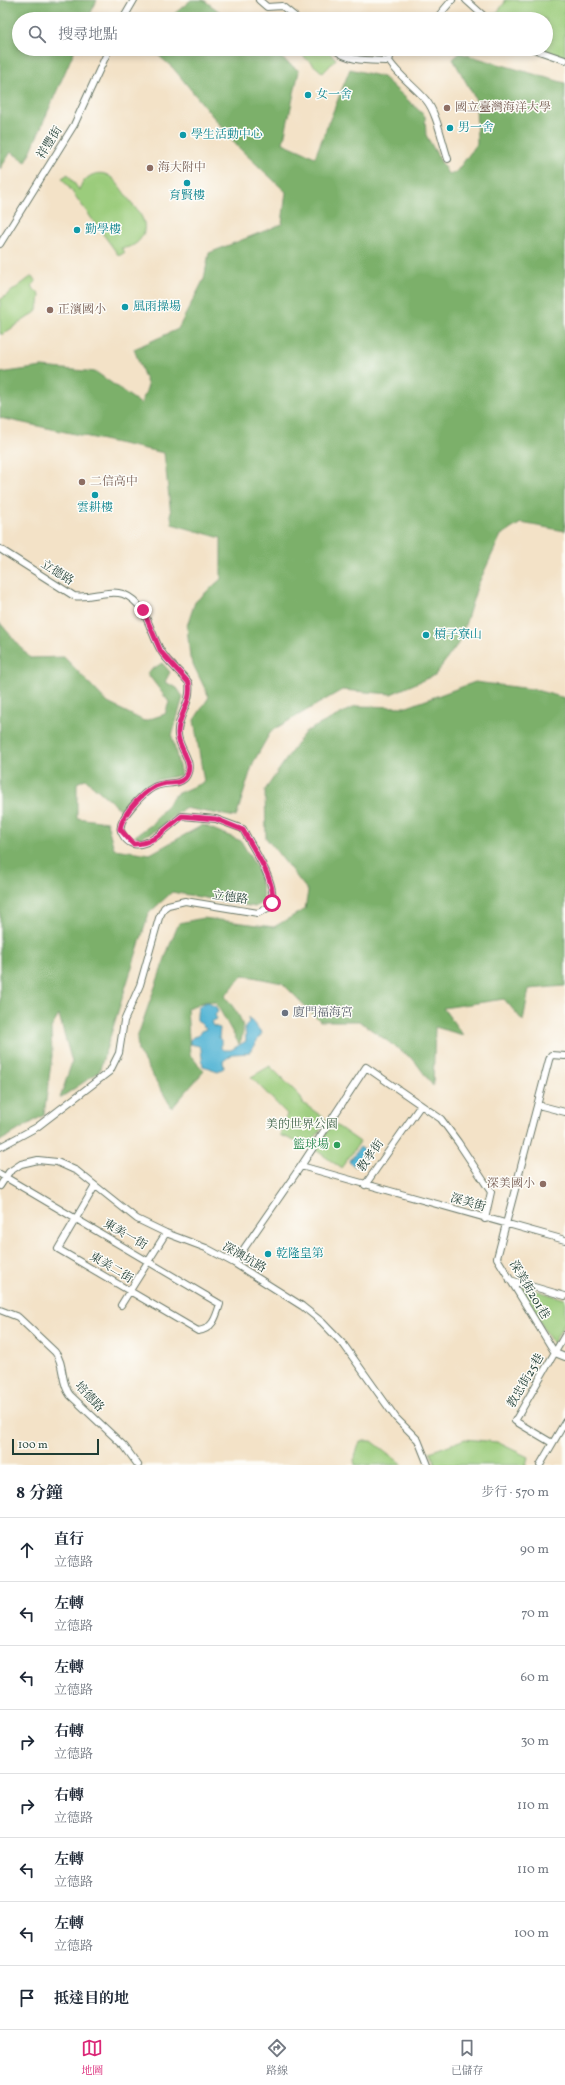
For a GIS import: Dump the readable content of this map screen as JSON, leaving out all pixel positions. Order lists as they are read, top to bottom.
{
  "streets": {
    "street": [
      "祥豐街",
      "立德路",
      "教孝街",
      "深美街",
      "東美一街",
      "深澳坑路",
      "東美二街",
      "深美街201巷",
      "教忠街25巷",
      "培德路"
    ]
  },
  "crossings": [
    ["教孝街", "深美街"],
    ["深美街", "深美街201巷"],
    ["東美一街", "深澳坑路"],
    ["東美一街", "東美二街"],
    ["深澳坑路", "東美二街"],
    ["深美街201巷", "教忠街25巷"]
  ],
  "parks": ["美的世界公園"],
  "places": [
    "女一舍",
    "國立臺灣海洋大學",
    "男一舍",
    "學生活動中心",
    "海大附中",
    "育賢樓",
    "勤學樓",
    "風雨操場",
    "正濱國小",
    "二信高中",
    "雲耕樓",
    "槓子寮山",
    "廈門福海宮",
    "籃球場",
    "深美國小",
    "乾隆皇第"
  ],
  "scale_bar": "100 m",
  "page": {
    "search": "搜尋地點",
    "scale": "100 m",
    "heading": ["8 分鐘", "步行 · 570 m"],
    "list": [
      ["直行", "立德路", "90 m"],
      ["左轉", "立德路", "70 m"],
      ["左轉", "立德路", "60 m"],
      ["右轉", "立德路", "30 m"],
      ["右轉", "立德路", "110 m"],
      ["左轉", "立德路", "110 m"],
      ["左轉", "立德路", "100 m"],
      "抵達目的地"
    ],
    "nav": ["地圖", "路線", "已儲存"]
  }
}
